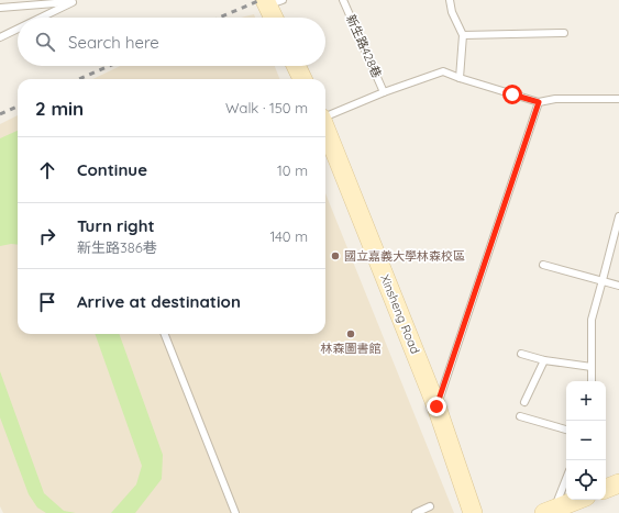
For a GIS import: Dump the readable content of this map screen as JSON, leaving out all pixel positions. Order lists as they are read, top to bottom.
{
  "streets": {
    "street": ["Xinsheng Road"],
    "lane": ["新生路428巷"]
  },
  "places": ["國立嘉義大學林森校區", "林森圖書館"],
  "page": {
    "search": "Search here",
    "heading": ["2 min", "Walk · 150 m"],
    "list": [
      ["Continue", "10 m"],
      ["Turn right", "新生路386巷", "140 m"],
      "Arrive at destination"
    ],
    "map_buttons": ["+", "−"]
  }
}
